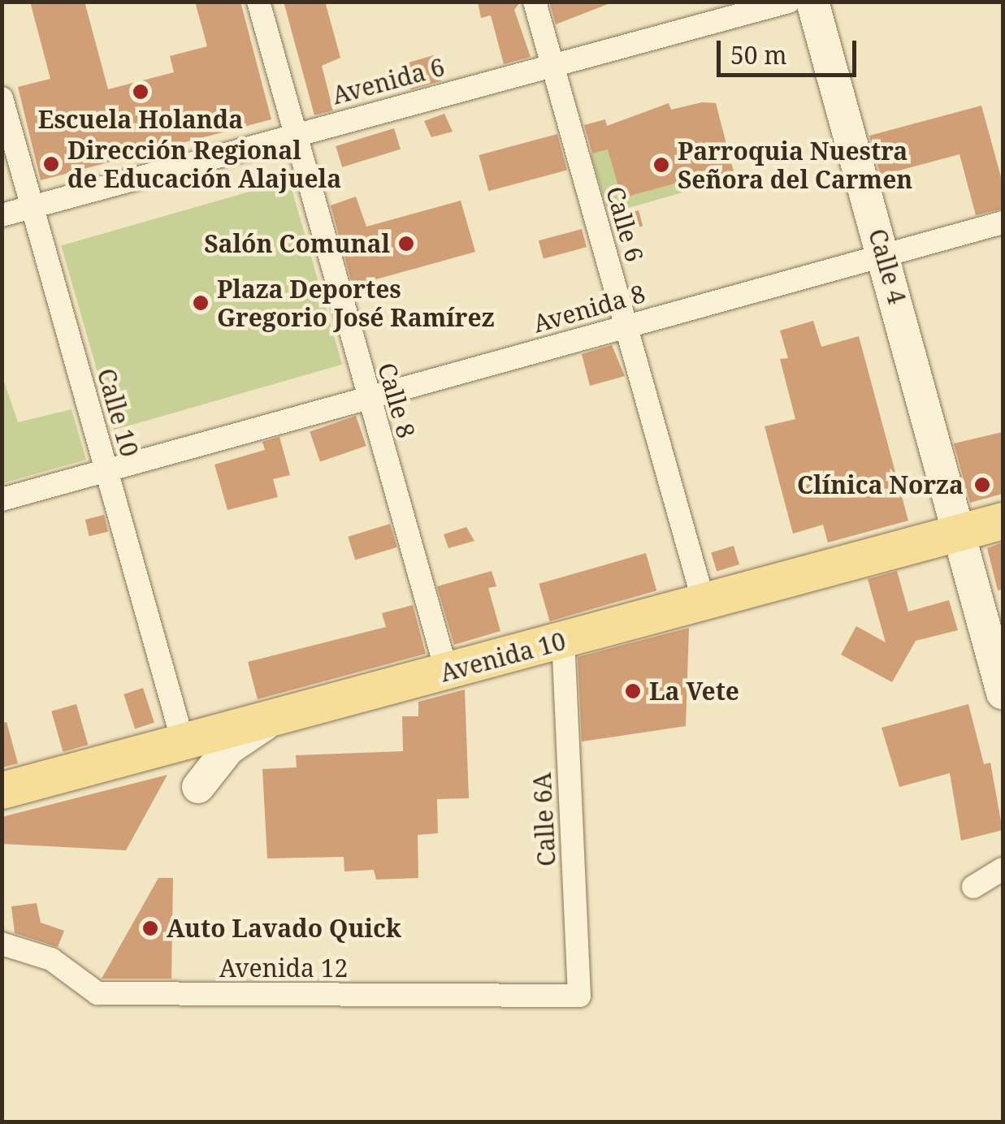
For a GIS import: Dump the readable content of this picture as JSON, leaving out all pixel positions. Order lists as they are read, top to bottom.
{
  "streets": {
    "main road": ["Avenida 10"],
    "street": [
      "Avenida 6",
      "Calle 6",
      "Calle 4",
      "Avenida 8",
      "Calle 8",
      "Calle 10",
      "Calle 6A",
      "Avenida 12"
    ]
  },
  "crossings": [
    ["Avenida 6", "Calle 6"],
    ["Avenida 6", "Calle 8"],
    ["Avenida 6", "Calle 10"],
    ["Calle 6", "Avenida 8"],
    ["Calle 6", "Avenida 10"],
    ["Calle 4", "Avenida 8"],
    ["Calle 4", "Avenida 10"],
    ["Avenida 8", "Calle 8"],
    ["Avenida 8", "Calle 10"],
    ["Calle 8", "Avenida 10"],
    ["Calle 10", "Avenida 10"],
    ["Avenida 10", "Calle 6A"],
    ["Calle 6A", "Avenida 12"]
  ],
  "places": [
    "Escuela Holanda",
    "Dirección Regional de Educación Alajuela",
    "Parroquia Nuestra Señora del Carmen",
    "Salón Comunal",
    "Plaza Deportes Gregorio José Ramírez",
    "Clínica Norza",
    "La Vete",
    "Auto Lavado Quick"
  ],
  "scale_bar": "50 m"
}
